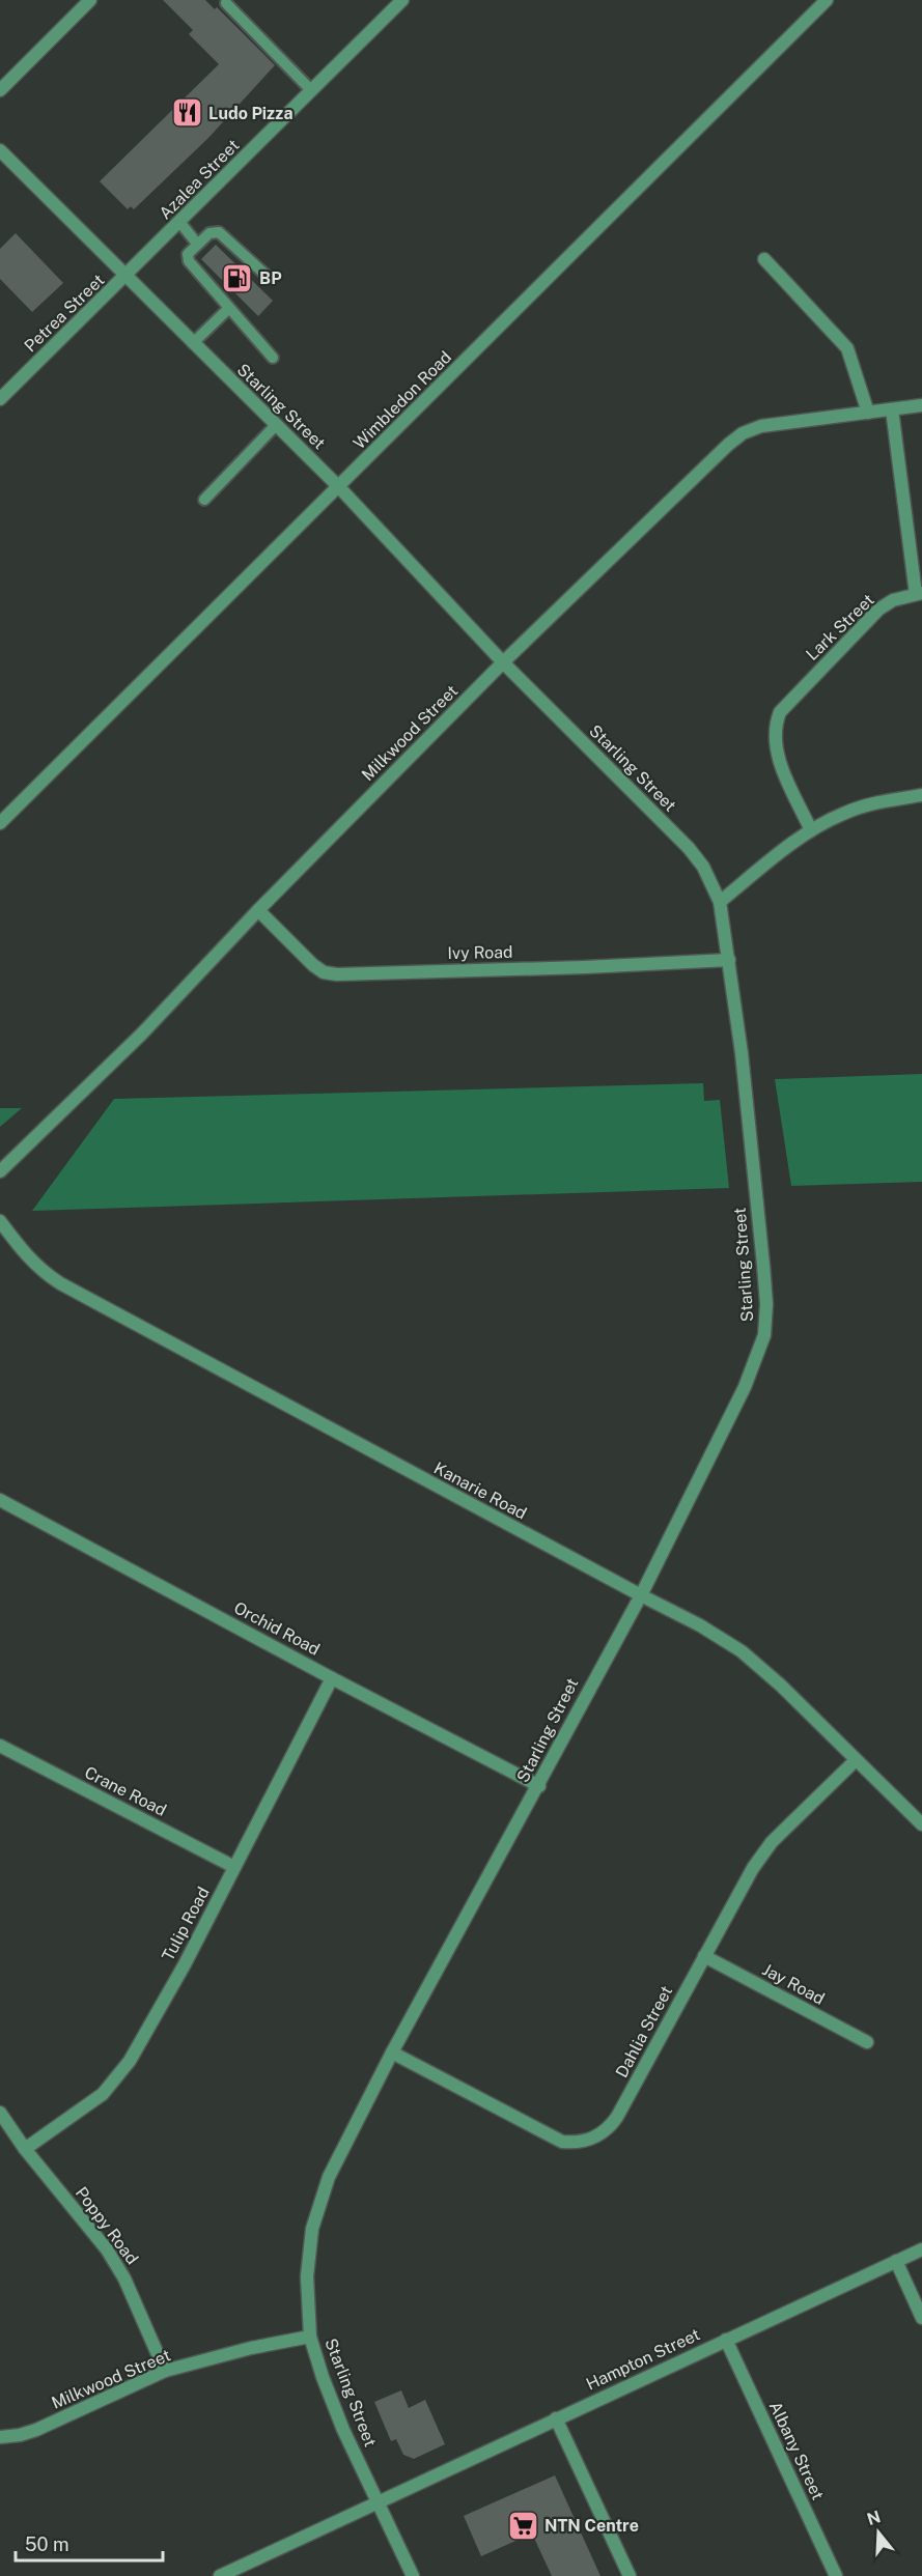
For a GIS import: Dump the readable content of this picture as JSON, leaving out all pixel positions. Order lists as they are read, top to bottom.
{
  "streets": {
    "street": [
      "Azalea Street",
      "Petrea Street",
      "Wimbledon Road",
      "Starling Street",
      "Lark Street",
      "Milkwood Street",
      "Ivy Road",
      "Kanarie Road",
      "Orchid Road",
      "Crane Road",
      "Tulip Road",
      "Jay Road",
      "Dahlia Street",
      "Poppy Road",
      "Hampton Street",
      "Albany Street"
    ]
  },
  "crossings": [
    ["Azalea Street", "Petrea Street"],
    ["Azalea Street", "Starling Street"],
    ["Petrea Street", "Starling Street"],
    ["Wimbledon Road", "Starling Street"],
    ["Starling Street", "Milkwood Street"],
    ["Starling Street", "Ivy Road"],
    ["Starling Street", "Kanarie Road"],
    ["Starling Street", "Orchid Road"],
    ["Starling Street", "Dahlia Street"],
    ["Starling Street", "Hampton Street"],
    ["Lark Street", "Milkwood Street"],
    ["Milkwood Street", "Ivy Road"],
    ["Milkwood Street", "Poppy Road"],
    ["Kanarie Road", "Dahlia Street"],
    ["Orchid Road", "Tulip Road"],
    ["Crane Road", "Tulip Road"],
    ["Tulip Road", "Poppy Road"],
    ["Jay Road", "Dahlia Street"],
    ["Hampton Street", "Albany Street"]
  ],
  "places": {
    "restaurant": ["Ludo Pizza"],
    "fuel station": ["BP"],
    "supermarket": ["NTN Centre"]
  },
  "scale_bar": "50 m",
  "north": "top"
}
